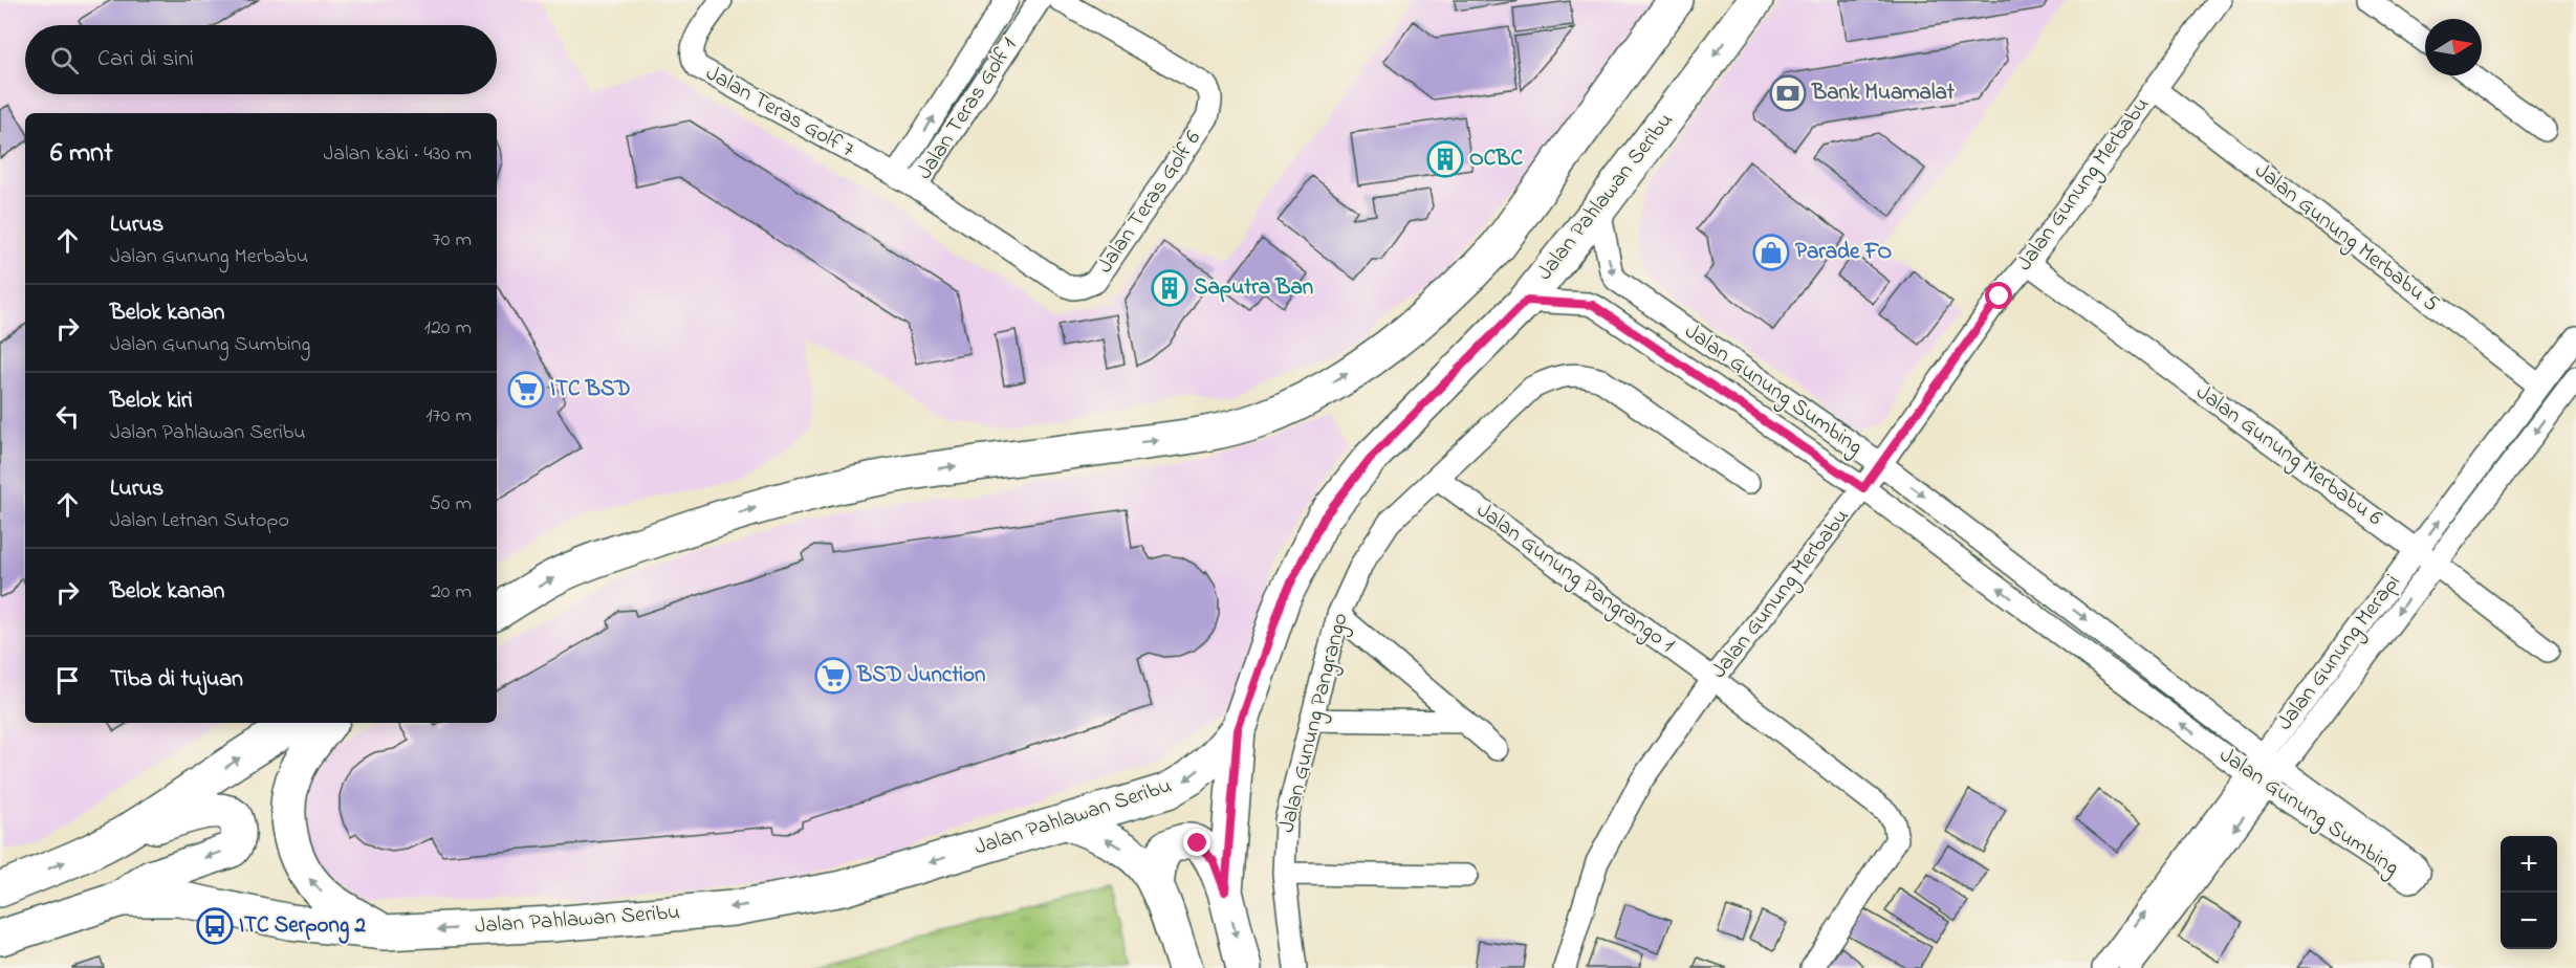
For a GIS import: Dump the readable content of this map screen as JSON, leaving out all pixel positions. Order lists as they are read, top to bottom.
{
  "streets": {
    "main road": ["Jalan Pahlawan Seribu"],
    "street": [
      "Jalan Teras Golf 1",
      "Jalan Teras Golf 7",
      "Jalan Gunung Merbabu",
      "Jalan Teras Golf 6",
      "Jalan Gunung Merbabu 5",
      "Jalan Gunung Sumbing",
      "Jalan Gunung Merbabu 6",
      "Jalan Gunung Pangrango 1",
      "Jalan Gunung Merapi",
      "Jalan Gunung Pangrango"
    ]
  },
  "crossings": [
    ["Jalan Teras Golf 1", "Jalan Teras Golf 7"],
    ["Jalan Teras Golf 1", "Jalan Teras Golf 6"],
    ["Jalan Teras Golf 7", "Jalan Teras Golf 6"],
    ["Jalan Gunung Merbabu", "Jalan Gunung Merbabu 5"],
    ["Jalan Gunung Merbabu", "Jalan Gunung Sumbing"],
    ["Jalan Gunung Merbabu", "Jalan Gunung Merbabu 6"],
    ["Jalan Gunung Merbabu", "Jalan Gunung Pangrango 1"],
    ["Jalan Pahlawan Seribu", "Jalan Gunung Sumbing"],
    ["Jalan Gunung Merbabu 5", "Jalan Gunung Merapi"],
    ["Jalan Gunung Sumbing", "Jalan Gunung Merapi"],
    ["Jalan Gunung Merbabu 6", "Jalan Gunung Merapi"],
    ["Jalan Gunung Pangrango 1", "Jalan Gunung Pangrango"]
  ],
  "one_way": ["Jalan Pahlawan Seribu"],
  "places": {
    "bank": ["Bank Muamalat"],
    "building": ["OCBC", "Saputra Ban"],
    "shop": ["Parade FO"],
    "supermarket": ["ITC BSD", "BSD Junction"],
    "bus stop": ["ITC Serpong 2"]
  },
  "north": "right",
  "page": {
    "search": "Cari di sini",
    "heading": ["6 mnt", "Jalan kaki · 430 m"],
    "list": [
      ["Lurus", "Jalan Gunung Merbabu", "70 m"],
      ["Belok kanan", "Jalan Gunung Sumbing", "120 m"],
      ["Belok kiri", "Jalan Pahlawan Seribu", "170 m"],
      ["Lurus", "Jalan Letnan Sutopo", "50 m"],
      ["Belok kanan", "20 m"],
      "Tiba di tujuan"
    ],
    "map_buttons": ["+", "−"]
  }
}
